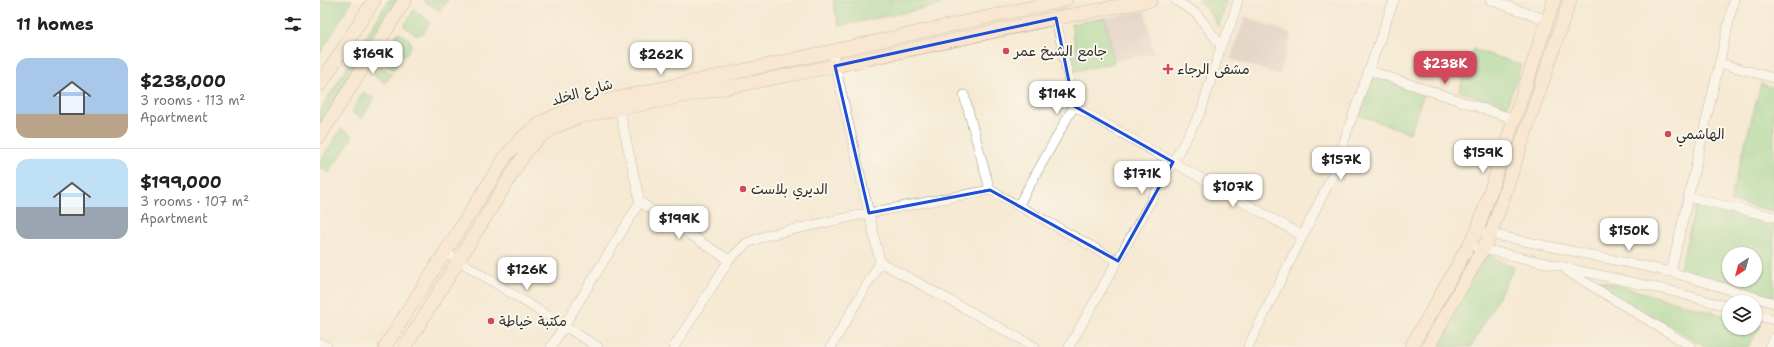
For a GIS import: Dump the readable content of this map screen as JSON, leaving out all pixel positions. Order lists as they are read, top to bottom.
{
  "streets": {
    "street": ["شارع الخلد"]
  },
  "places": {
    "other": [
      "جامع الشيخ عمر",
      "الهاشمي",
      "الديري بلاست",
      "مكتبة خياطة"
    ],
    "health": ["مشفى الرجاء"]
  },
  "north": "bottom left",
  "page": {
    "heading": "11 homes",
    "price": [
      "$169K",
      "$262K",
      "$238K",
      "$114K",
      "$159K",
      "$157K",
      "$171K",
      "$107K",
      "$199K",
      "$150K",
      "$126K"
    ],
    "list": [
      {
        "name": "$238,000",
        "note": "3 rooms · 113 m² · Apartment"
      },
      {
        "name": "$199,000",
        "note": "3 rooms · 107 m² · Apartment"
      }
    ]
  }
}
